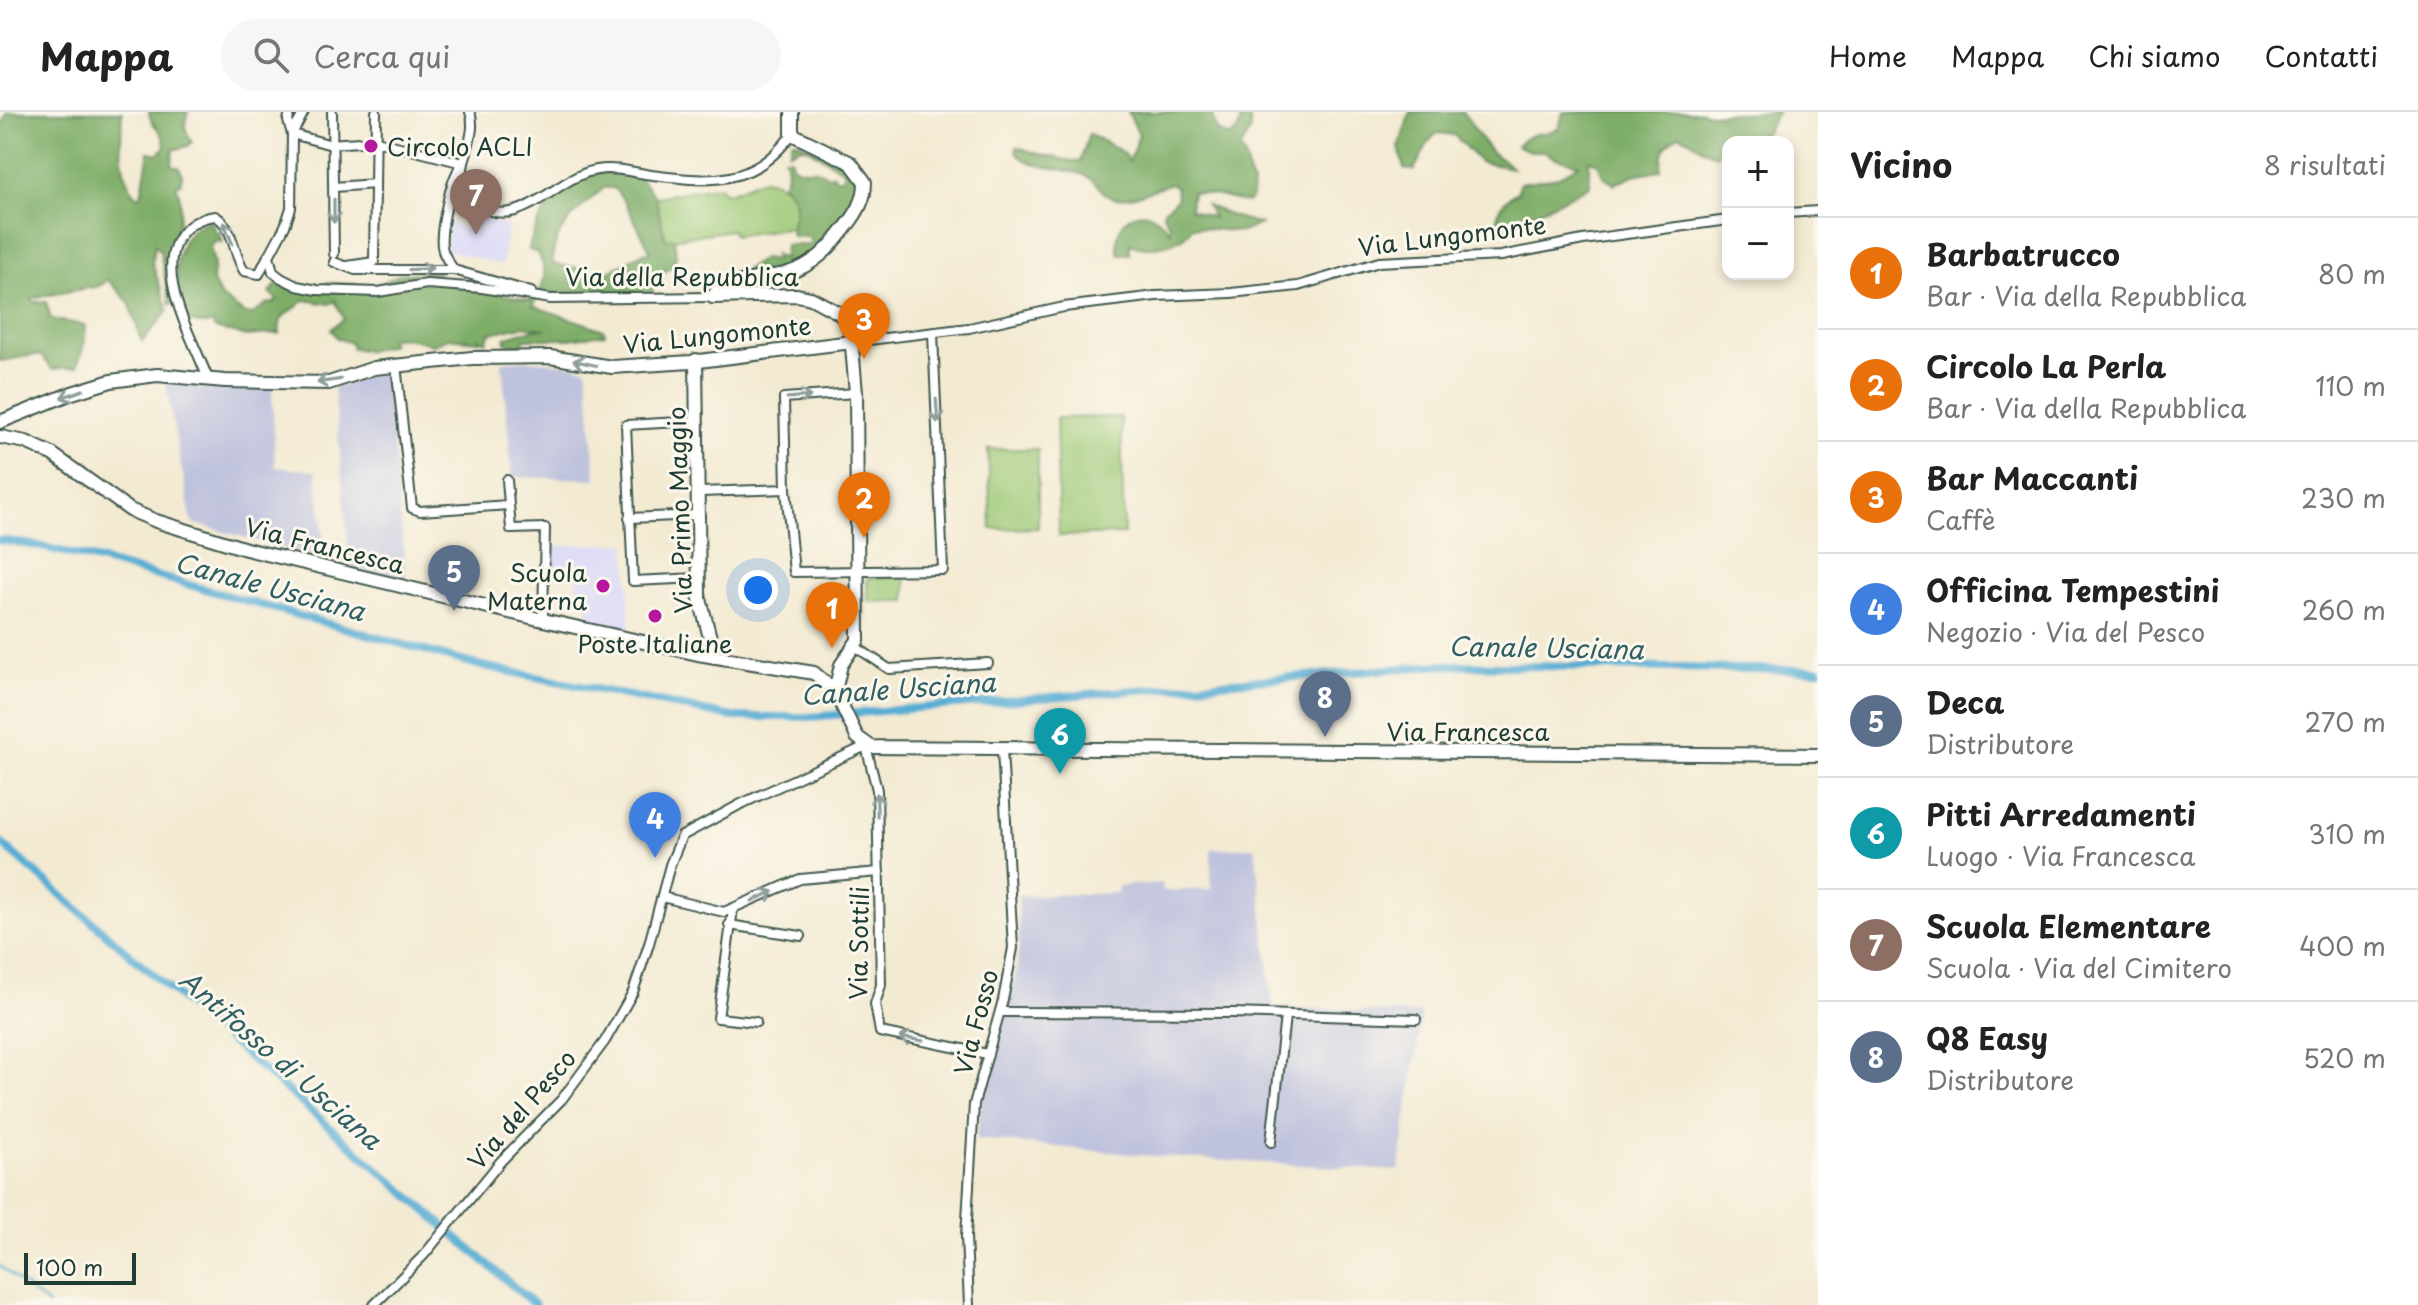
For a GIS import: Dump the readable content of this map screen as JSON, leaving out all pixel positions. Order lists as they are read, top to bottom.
{
  "streets": {
    "street": [
      "Via Lungomonte",
      "Via della Repubblica",
      "Via Primo Maggio",
      "Via Francesca",
      "Via Sottili",
      "Via Fosso",
      "Via del Pesco"
    ]
  },
  "crossings": [
    ["Via Lungomonte", "Via della Repubblica"],
    ["Via Lungomonte", "Via Primo Maggio"],
    ["Via Primo Maggio", "Via Francesca"],
    ["Via Francesca", "Via Sottili"],
    ["Via Francesca", "Via Fosso"],
    ["Via Francesca", "Via del Pesco"],
    ["Via Sottili", "Via Fosso"],
    ["Via Sottili", "Via del Pesco"]
  ],
  "one_way": ["Via Lungomonte", "Via Sottili"],
  "water": ["Canale Usciana", "Antifosso di Usciana"],
  "places": ["Circolo ACLI", "Scuola Materna", "Poste Italiane"],
  "scale_bar": "100 m",
  "page": {
    "header": "Mappa",
    "search": "Cerca qui",
    "nav": [
      "Home",
      "Mappa",
      "Chi siamo",
      "Contatti"
    ],
    "heading": ["Vicino", "8 risultati"],
    "map_buttons": ["+", "−"],
    "pins": [
      "7",
      "3",
      "2",
      "5",
      "1",
      "8",
      "6",
      "4"
    ],
    "list": [
      {
        "mark": "1",
        "name": "Barbatrucco",
        "note": "Bar · Via della Repubblica",
        "value": "80 m"
      },
      {
        "mark": "2",
        "name": "Circolo La Perla",
        "note": "Bar · Via della Repubblica",
        "value": "110 m"
      },
      {
        "mark": "3",
        "name": "Bar Maccanti",
        "note": "Caffè",
        "value": "230 m"
      },
      {
        "mark": "4",
        "name": "Officina Tempestini",
        "note": "Negozio · Via del Pesco",
        "value": "260 m"
      },
      {
        "mark": "5",
        "name": "Deca",
        "note": "Distributore",
        "value": "270 m"
      },
      {
        "mark": "6",
        "name": "Pitti Arredamenti",
        "note": "Luogo · Via Francesca",
        "value": "310 m"
      },
      {
        "mark": "7",
        "name": "Scuola Elementare",
        "note": "Scuola · Via del Cimitero",
        "value": "400 m"
      },
      {
        "mark": "8",
        "name": "Q8 Easy",
        "note": "Distributore",
        "value": "520 m"
      }
    ],
    "scale": "100 m"
  }
}
